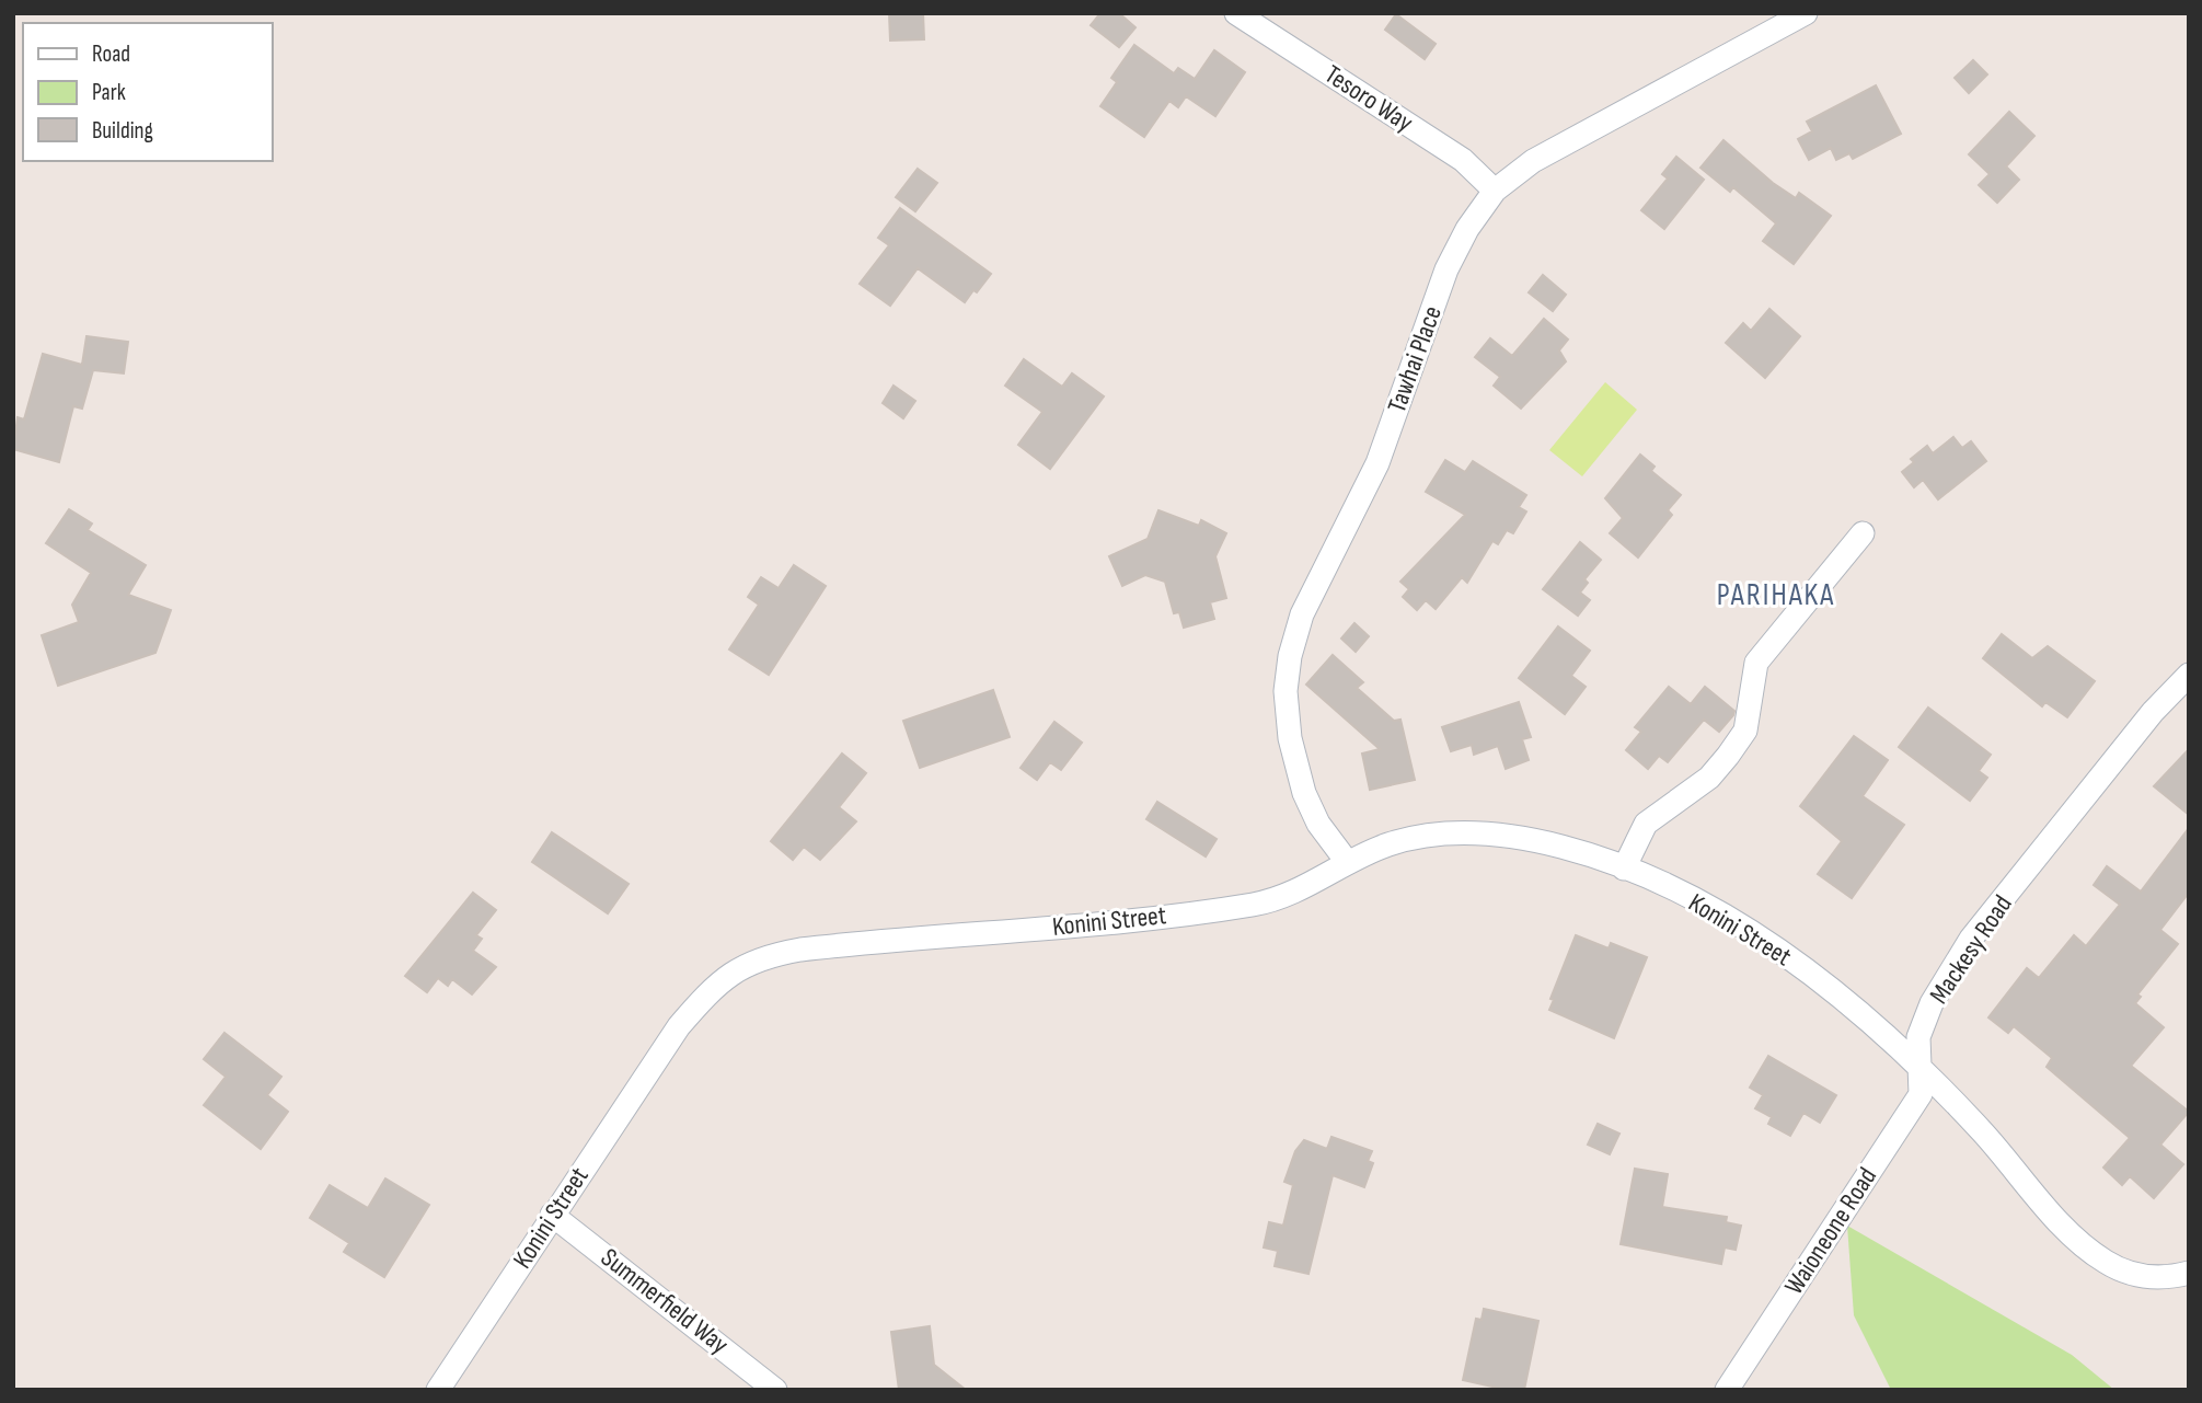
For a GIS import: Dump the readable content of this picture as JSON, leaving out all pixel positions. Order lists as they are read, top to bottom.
{
  "streets": {
    "street": [
      "Tesoro Way",
      "Tawhai Place",
      "Konini Street",
      "Mackesy Road",
      "Waioneone Road",
      "Summerfield Way"
    ]
  },
  "crossings": [
    ["Tesoro Way", "Tawhai Place"],
    ["Tawhai Place", "Konini Street"],
    ["Konini Street", "Mackesy Road"],
    ["Konini Street", "Waioneone Road"],
    ["Konini Street", "Summerfield Way"],
    ["Mackesy Road", "Waioneone Road"]
  ],
  "districts": ["PARIHAKA"],
  "legend": ["Road", "Park", "Building"]
}
